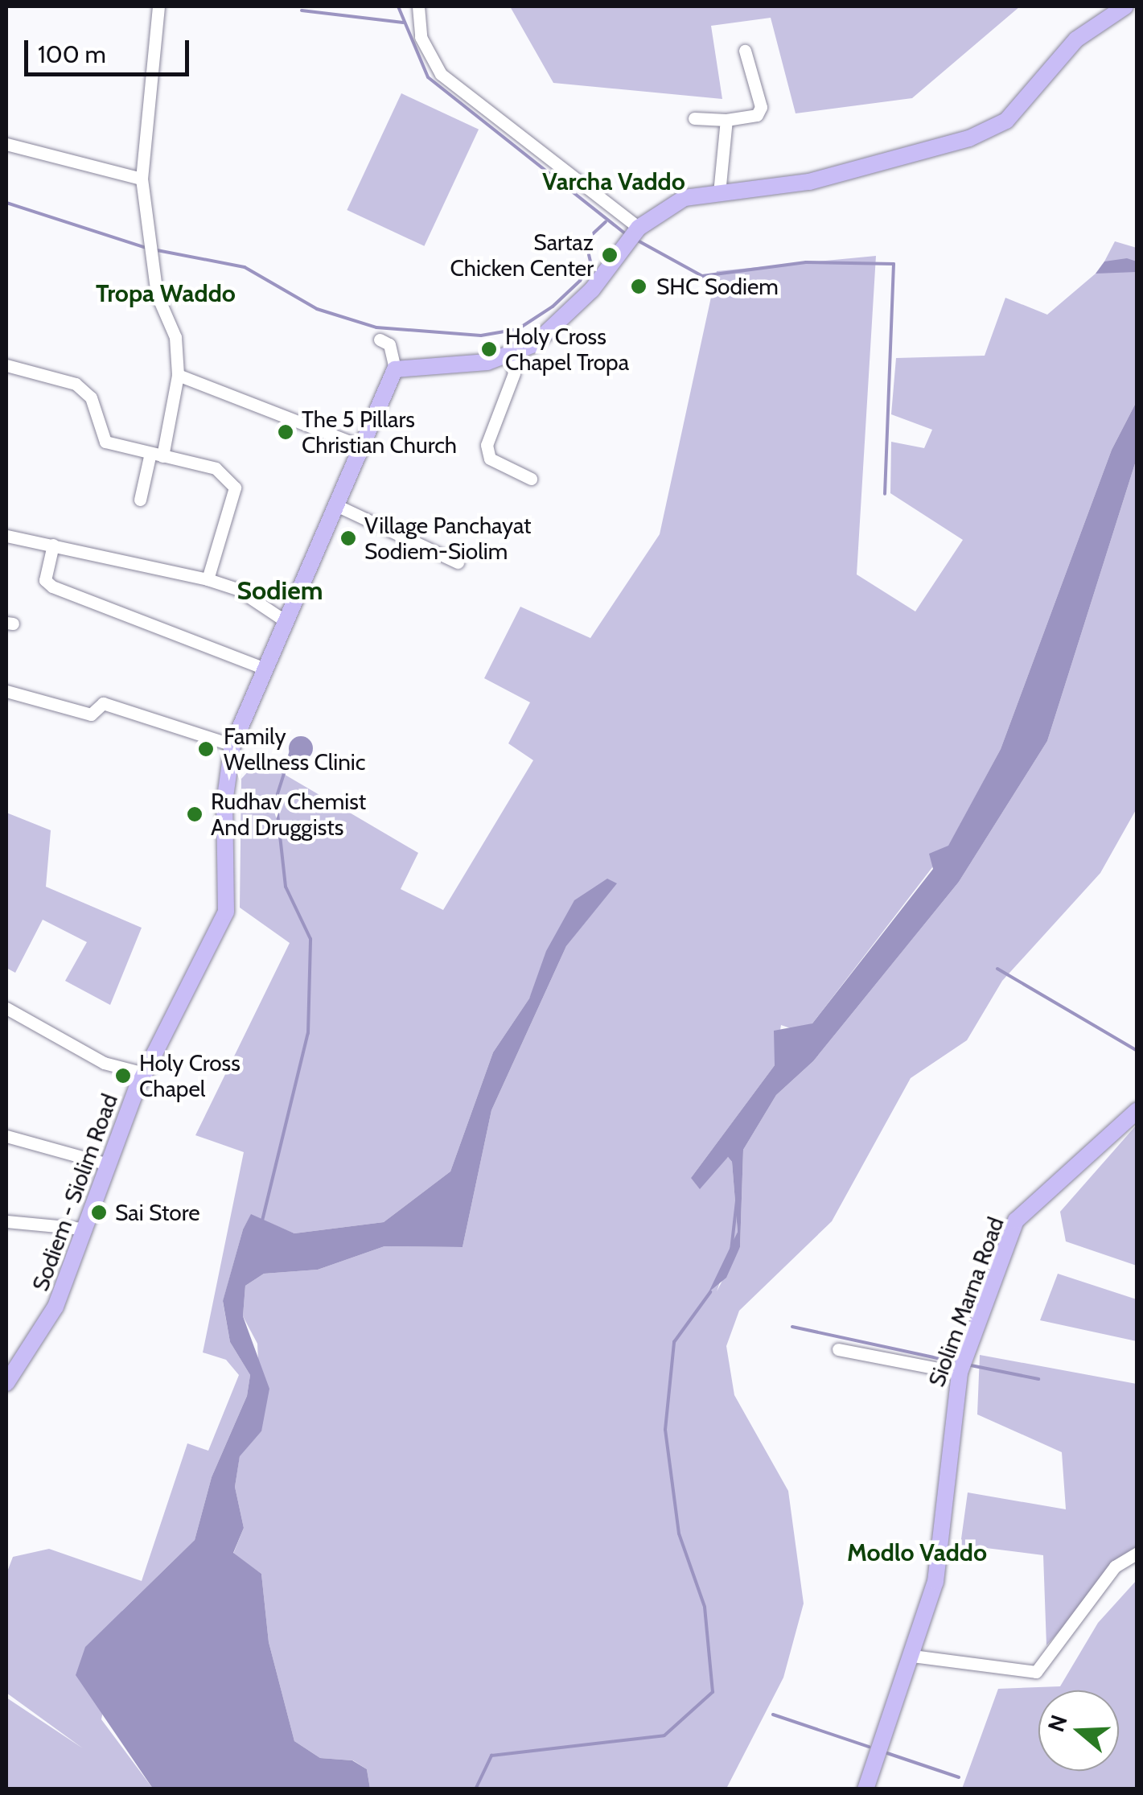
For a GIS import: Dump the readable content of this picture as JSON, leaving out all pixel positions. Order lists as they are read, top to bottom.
{
  "streets": {
    "main road": ["Sodiem - Siolim Road", "Siolim Marna Road"]
  },
  "districts": [
    "Varcha Vaddo",
    "Tropa Waddo",
    "Sodiem",
    "Modlo Vaddo"
  ],
  "places": [
    "Sartaz Chicken Center",
    "SHC Sodiem",
    "Holy Cross Chapel Tropa",
    "The 5 Pillars Christian Church",
    "Village Panchayat Sodiem-Siolim",
    "Family Wellness Clinic",
    "Rudhav Chemist And Druggists",
    "Holy Cross Chapel",
    "Sai Store"
  ],
  "scale_bar": "100 m",
  "north": "left"
}
